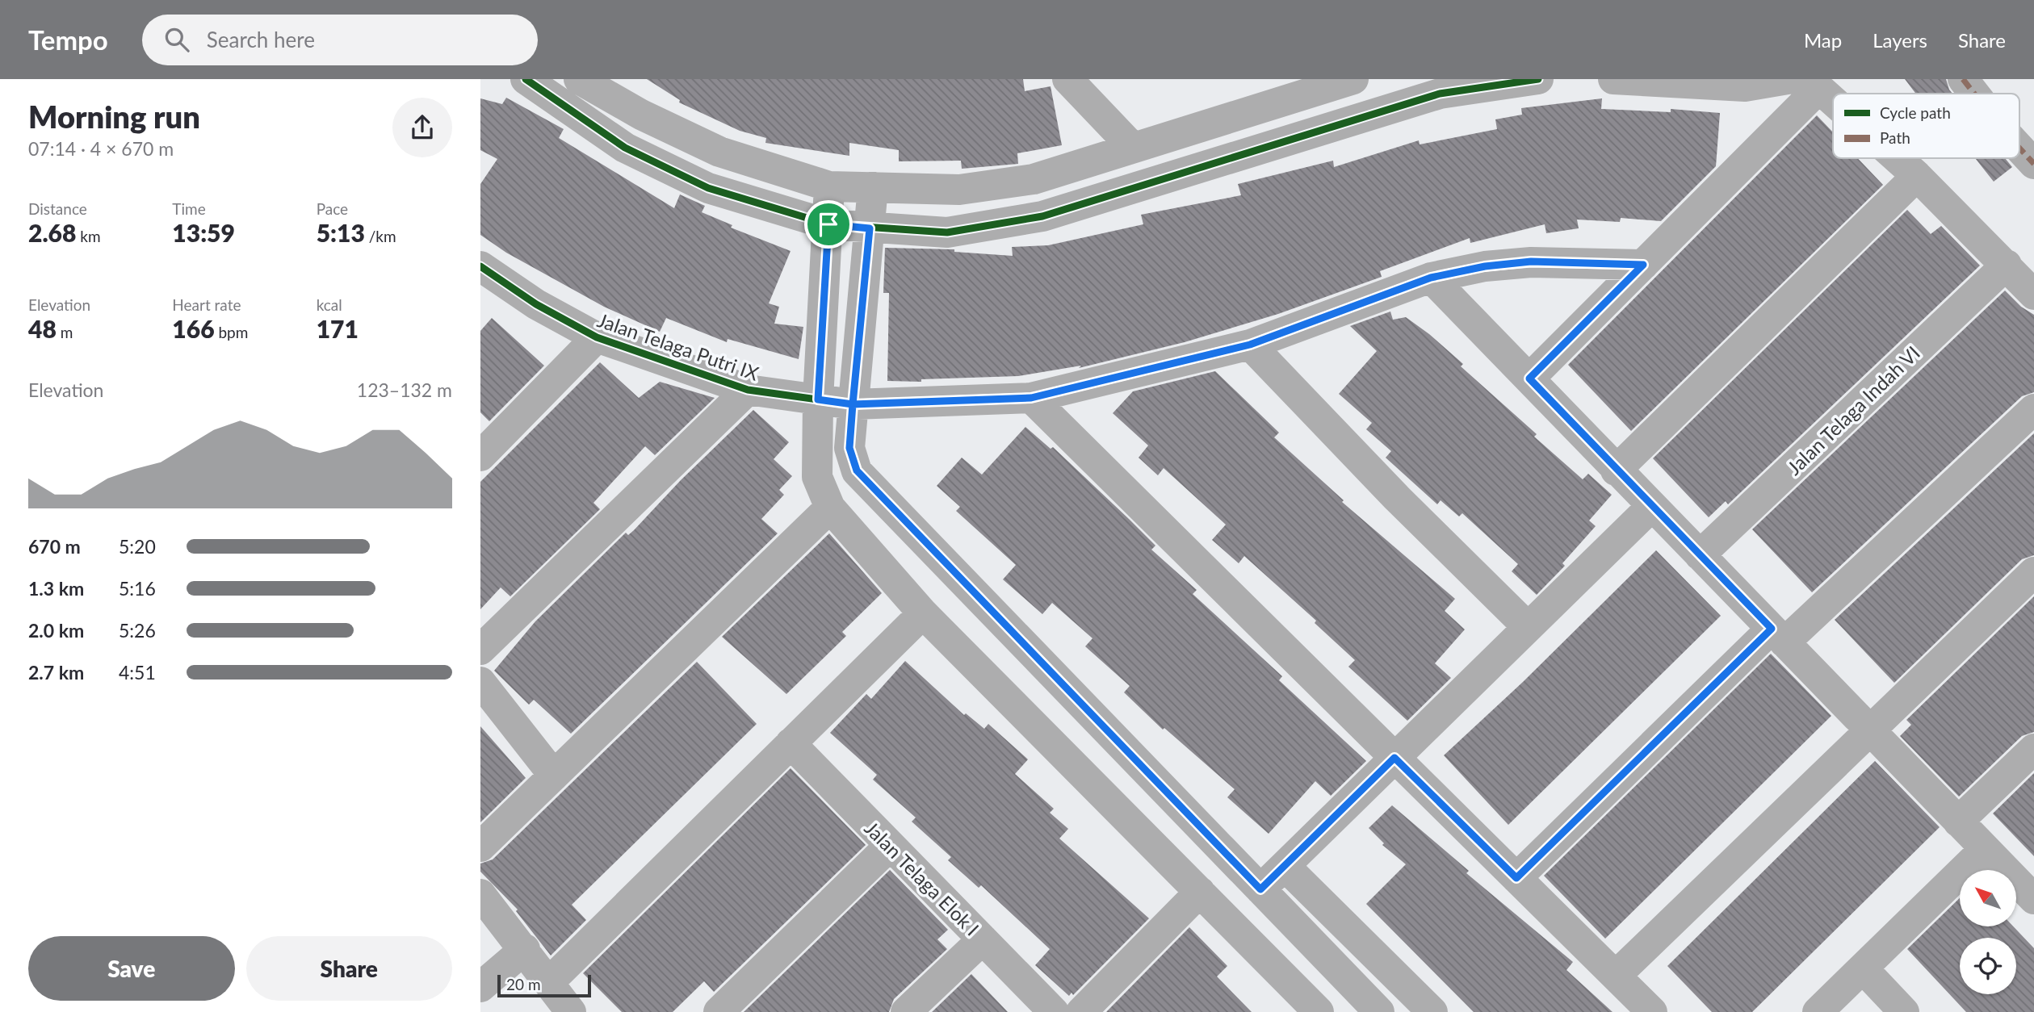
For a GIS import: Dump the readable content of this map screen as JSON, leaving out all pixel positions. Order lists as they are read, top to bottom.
{
  "streets": {
    "street": ["Jalan Telaga Putri IX", "Jalan Telaga Indah VI", "Jalan Telaga Elok I"]
  },
  "legend": ["Cycle path", "Path"],
  "scale_bar": "20 m",
  "north": "top left",
  "page": {
    "header": "Tempo",
    "search": "Search here",
    "nav": ["Map", "Layers", "Share"],
    "heading": ["Morning run", "07:14 · 4 × 670 m"],
    "stats": [
      ["Distance", "2.68 km"],
      ["Time", "13:59"],
      ["Pace", "5:13 /km"],
      ["Elevation", "48 m"],
      ["Heart rate", "166 bpm"],
      ["kcal", "171"]
    ],
    "chart": ["Elevation", "123–132 m"],
    "list": [
      {
        "name": "670 m",
        "note": "5:20"
      },
      {
        "name": "1.3 km",
        "note": "5:16"
      },
      {
        "name": "2.0 km",
        "note": "5:26"
      },
      {
        "name": "2.7 km",
        "note": "4:51"
      }
    ],
    "buttons": ["Save", "Share"],
    "scale": "20 m"
  }
}
